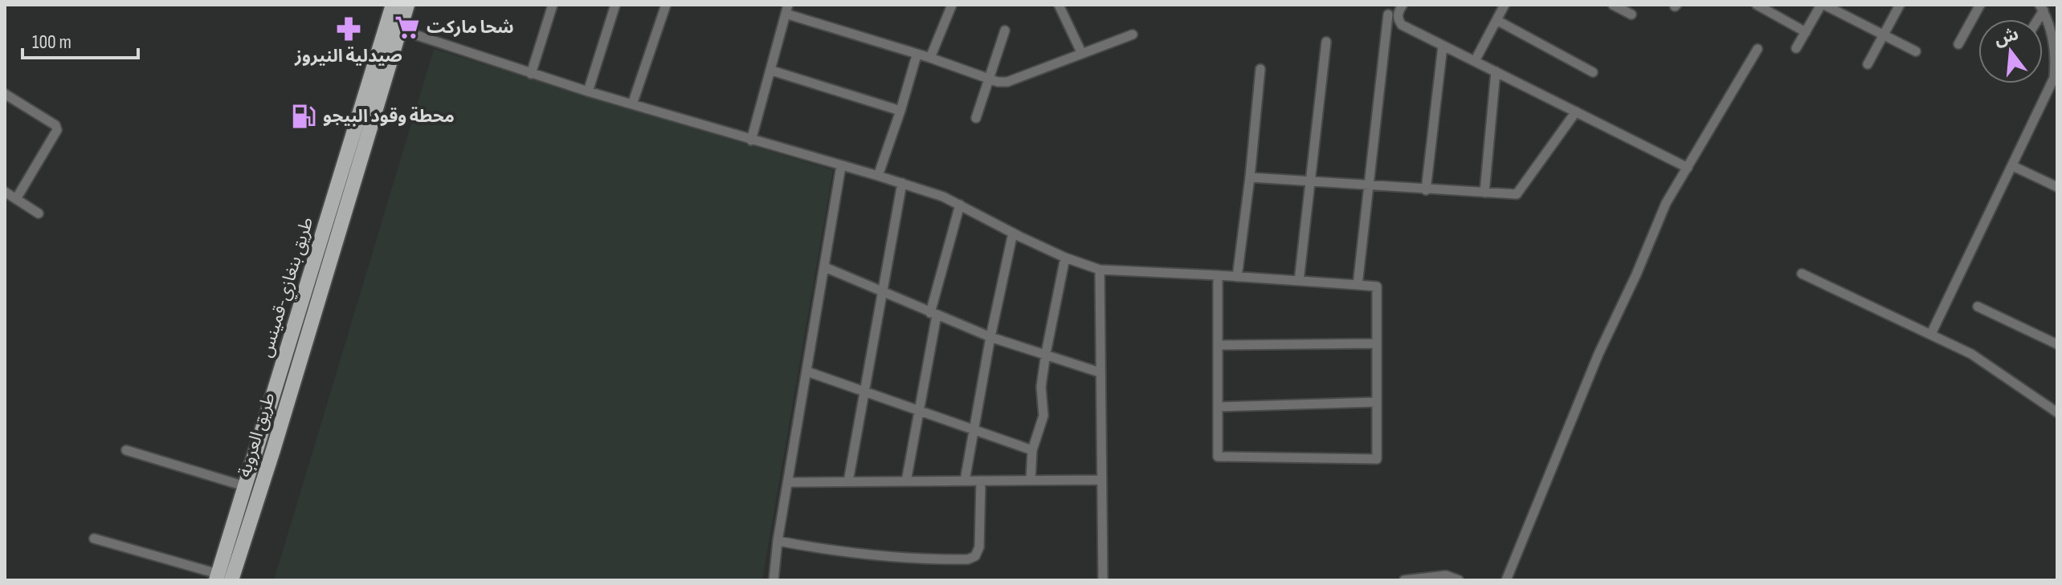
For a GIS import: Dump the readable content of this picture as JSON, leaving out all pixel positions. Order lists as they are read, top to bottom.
{
  "streets": {
    "main road": ["طريق بنغازي-قمينس", "طريق العروبة"]
  },
  "crossings": [
    ["طريق بنغازي-قمينس", "طريق العروبة"]
  ],
  "places": {
    "supermarket": ["شحا ماركت"],
    "pharmacy": ["صيدلية النيروز"],
    "fuel station": ["محطة وقود البيجو"]
  },
  "scale_bar": "100 m",
  "north": "top"
}
